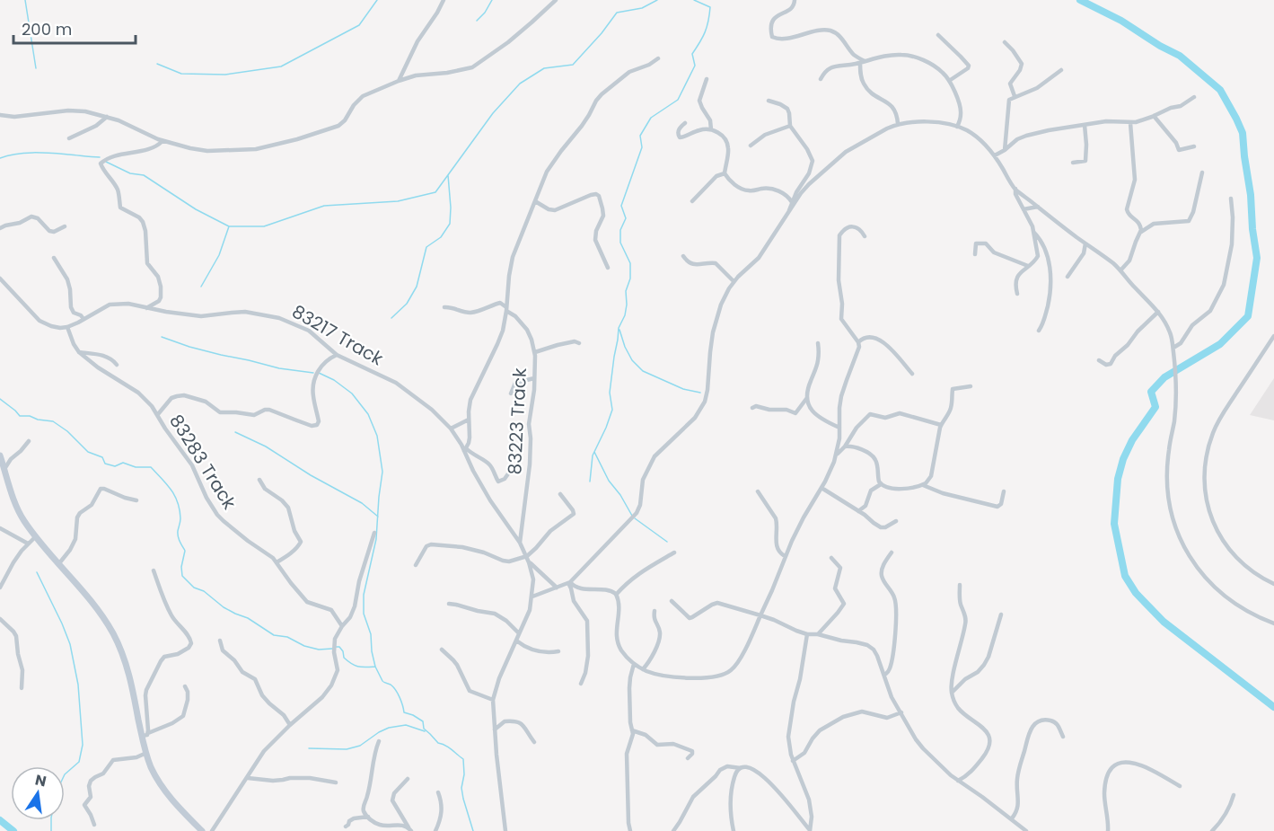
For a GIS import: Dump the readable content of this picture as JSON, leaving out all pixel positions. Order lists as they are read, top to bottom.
{
  "streets": {
    "street": ["83217 Track", "83223 Track", "83283 Track"]
  },
  "crossings": [
    ["83217 Track", "83223 Track"],
    ["83217 Track", "83283 Track"]
  ],
  "scale_bar": "200 m",
  "north": "top"
}
